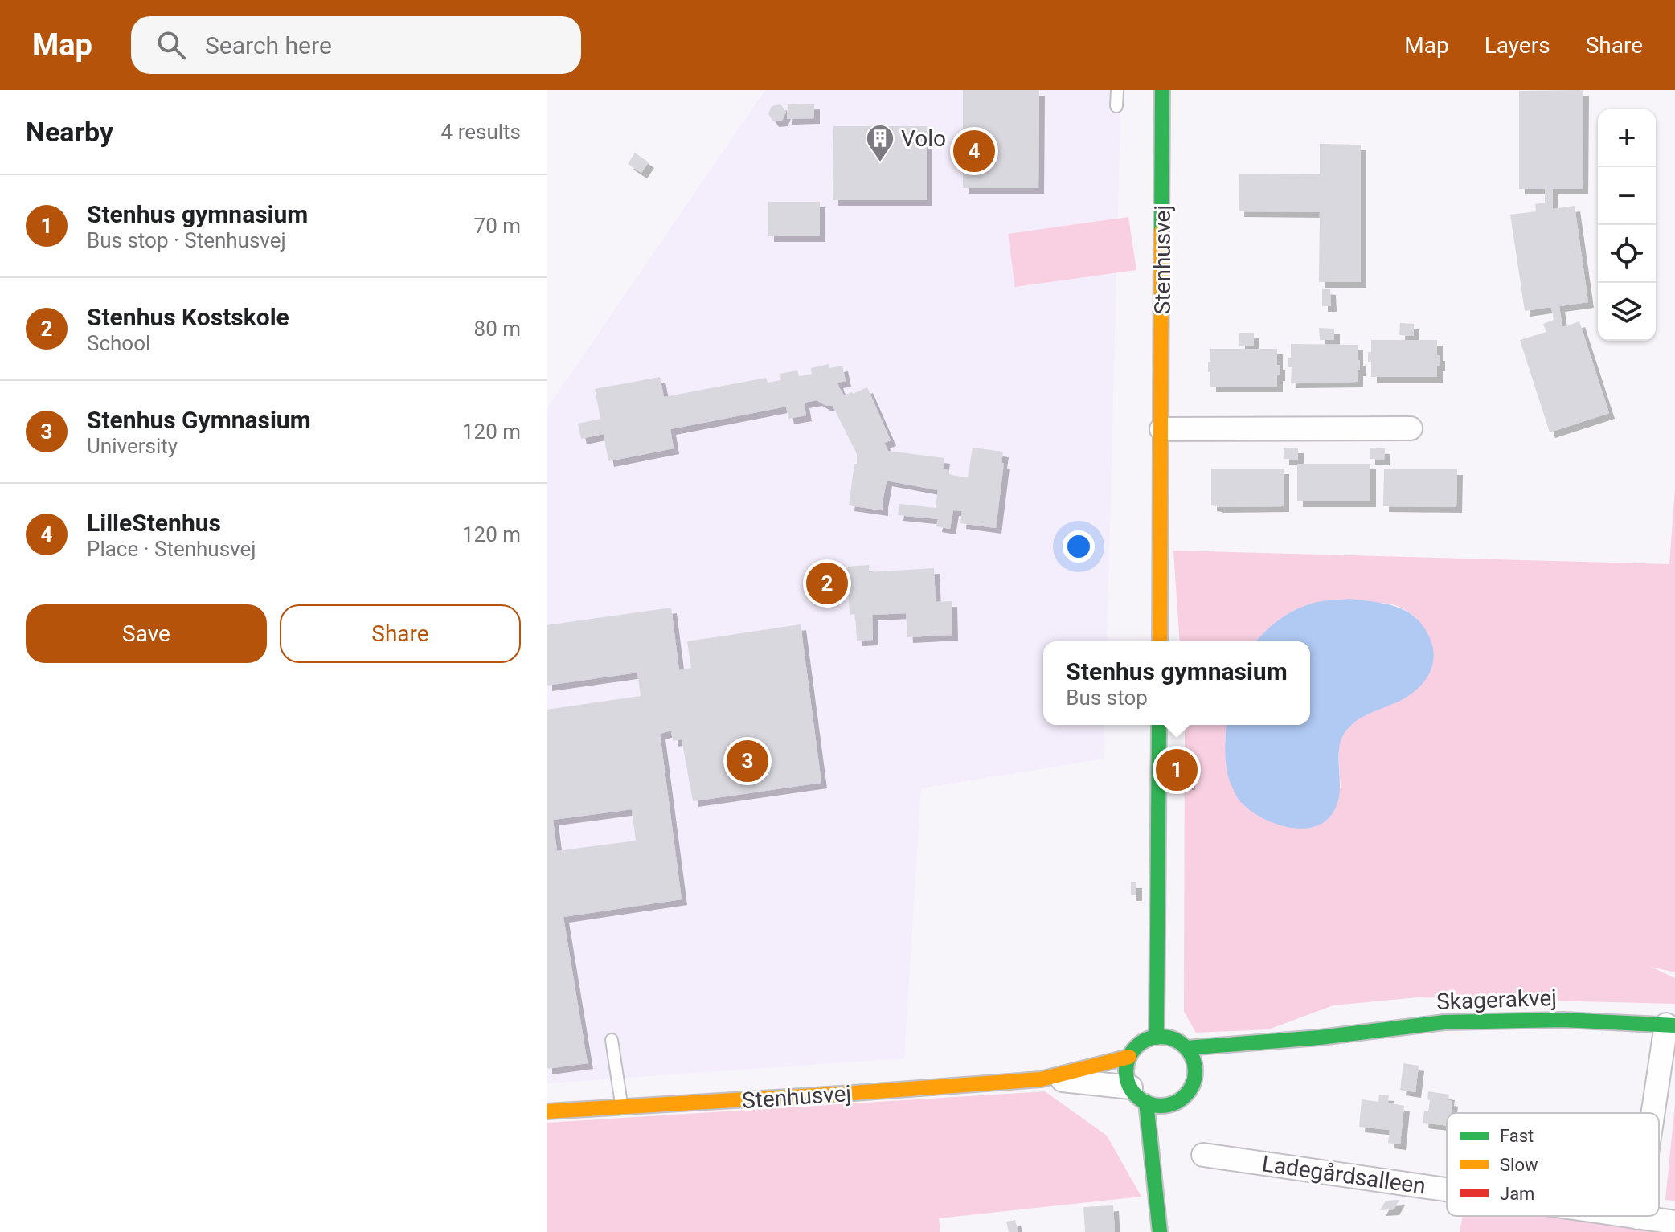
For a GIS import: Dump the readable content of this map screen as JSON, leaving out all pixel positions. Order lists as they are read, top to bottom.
{
  "streets": {
    "street": ["Stenhusvej", "Skagerakvej", "Ladegårdsalleen"]
  },
  "crossings": [
    ["Stenhusvej", "Skagerakvej"]
  ],
  "places": {
    "building": ["Volo"]
  },
  "legend": ["Fast", "Slow", "Jam"],
  "page": {
    "header": "Map",
    "search": "Search here",
    "nav": ["Map", "Layers", "Share"],
    "heading": ["Nearby", "4 results"],
    "map_buttons": ["+", "−"],
    "pins": [
      "4",
      "2",
      "3",
      "1"
    ],
    "list": [
      {
        "mark": "1",
        "name": "Stenhus gymnasium",
        "note": "Bus stop · Stenhusvej",
        "value": "70 m"
      },
      {
        "mark": "2",
        "name": "Stenhus Kostskole",
        "note": "School",
        "value": "80 m"
      },
      {
        "mark": "3",
        "name": "Stenhus Gymnasium",
        "note": "University",
        "value": "120 m"
      },
      {
        "mark": "4",
        "name": "LilleStenhus",
        "note": "Place · Stenhusvej",
        "value": "120 m"
      }
    ],
    "buttons": ["Save", "Share"],
    "popup": ["Stenhus gymnasium", "Bus stop"]
  }
}
